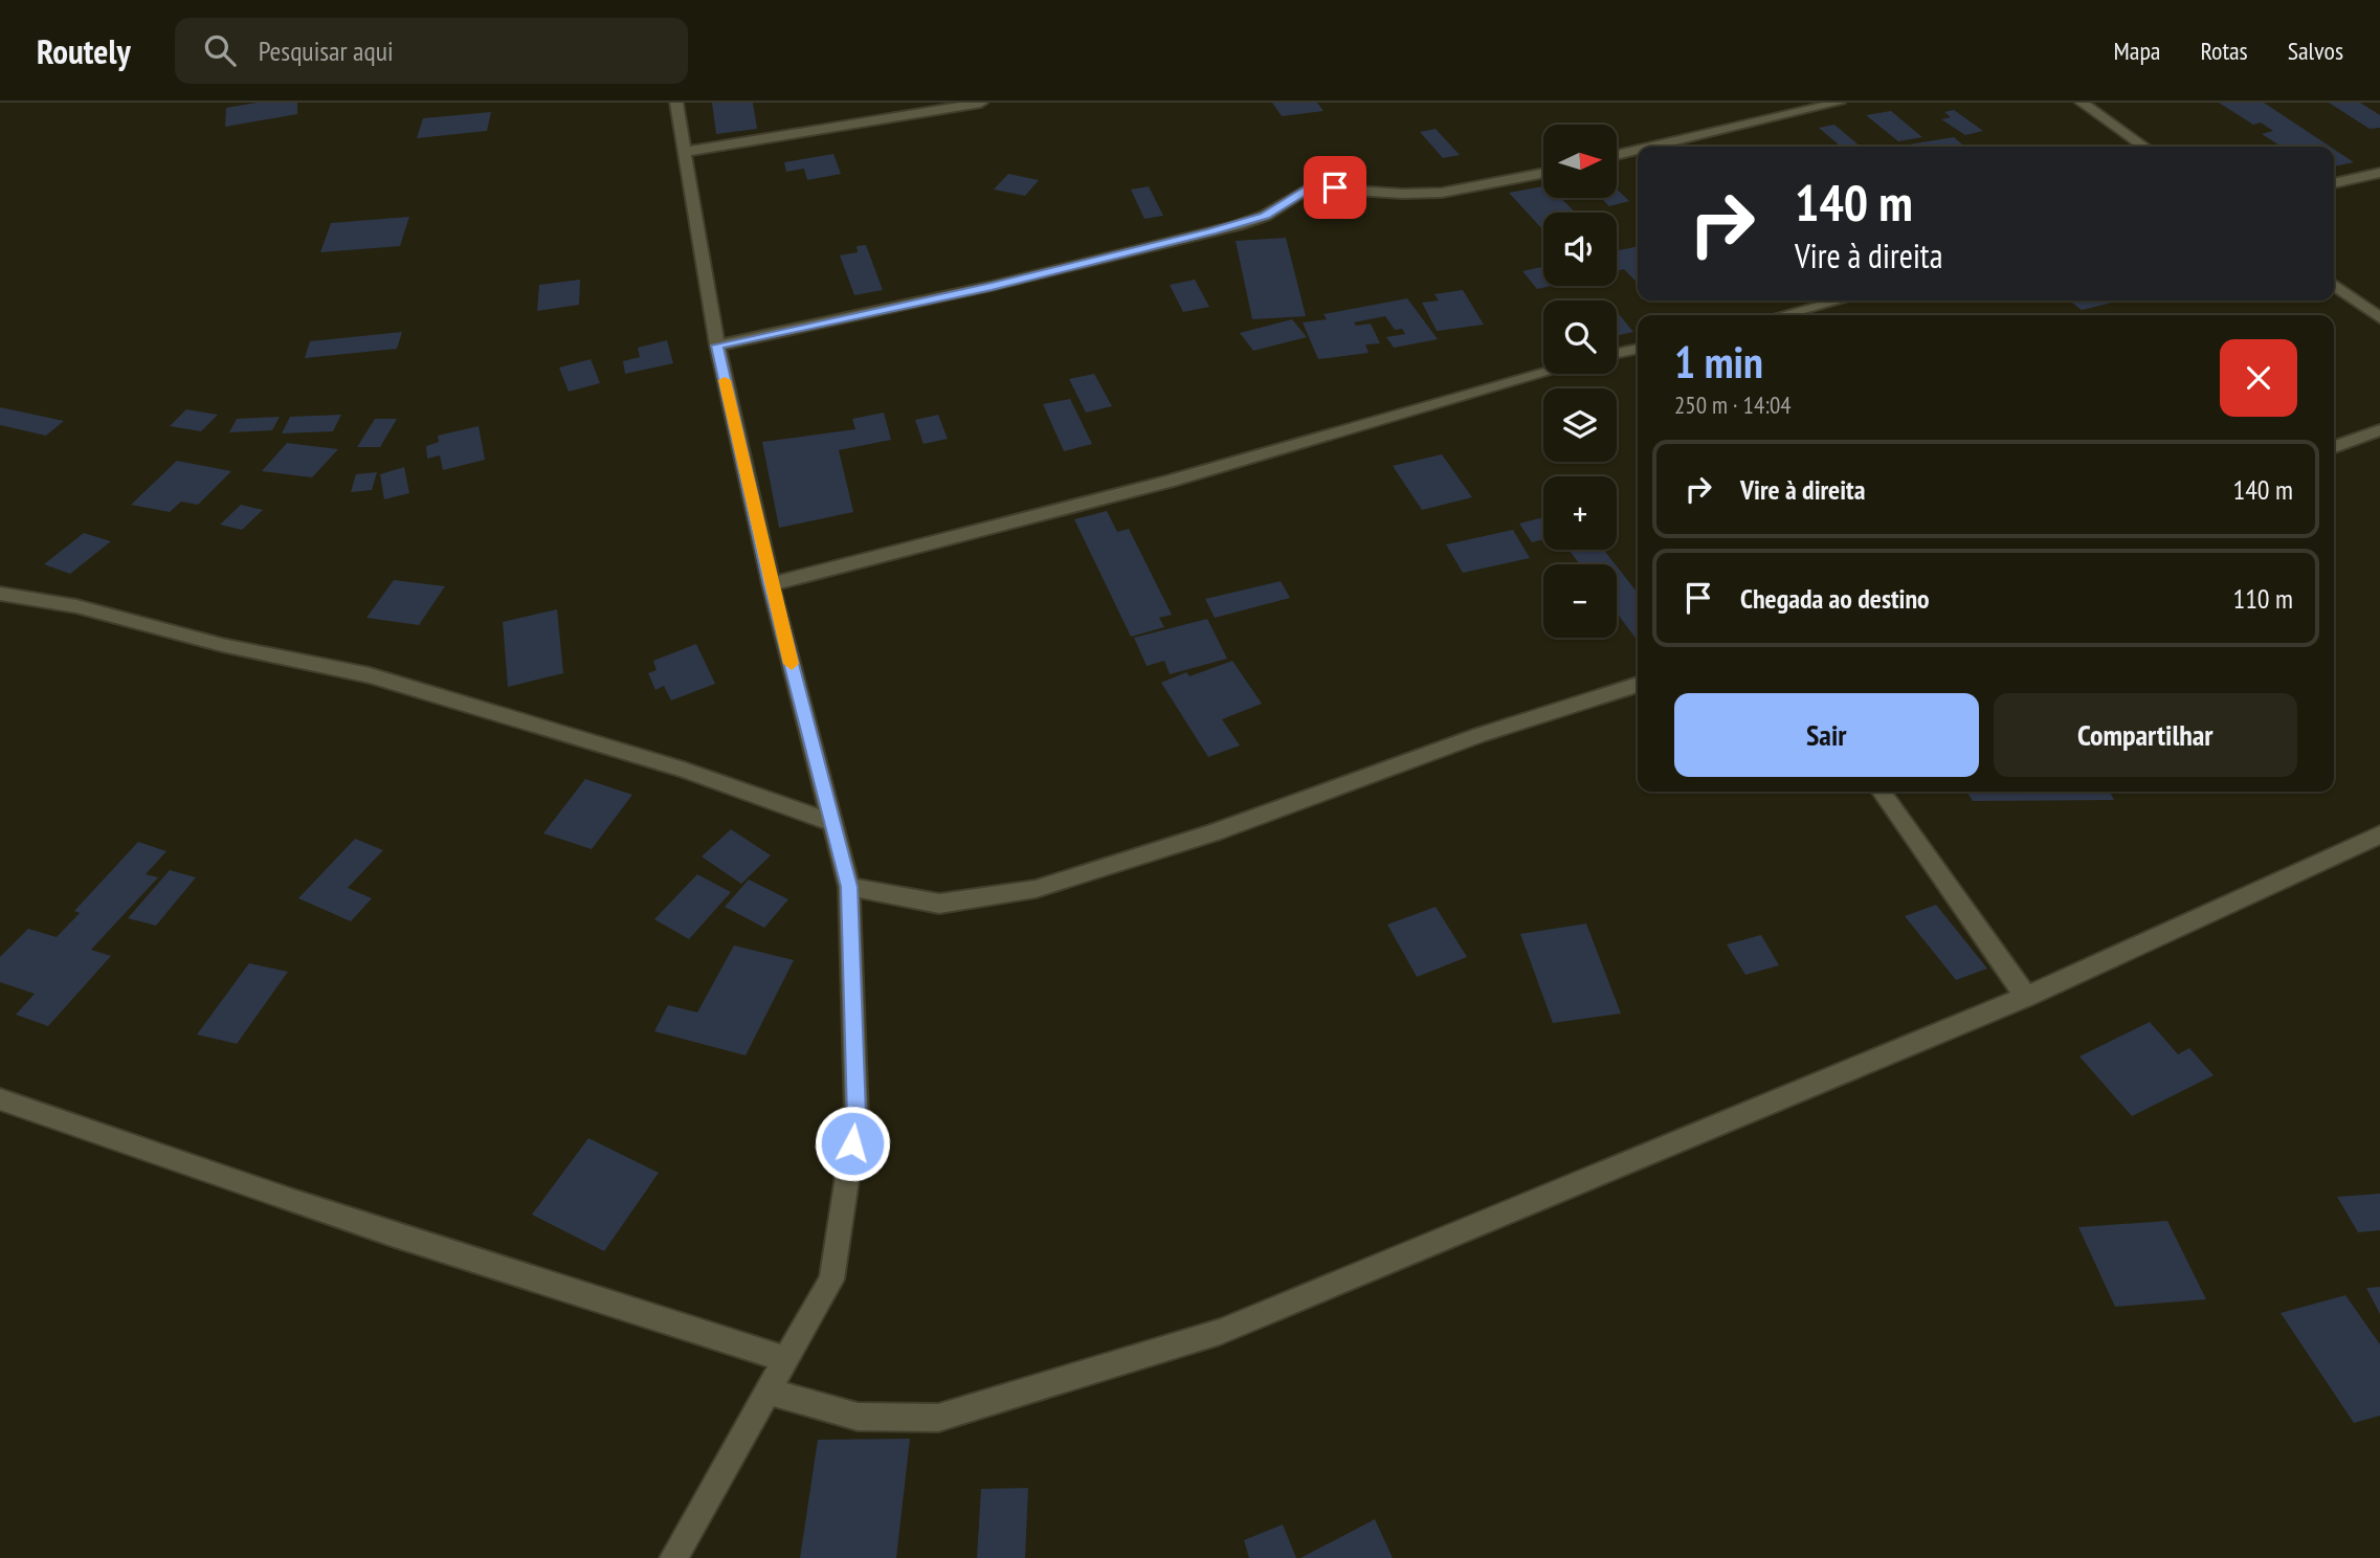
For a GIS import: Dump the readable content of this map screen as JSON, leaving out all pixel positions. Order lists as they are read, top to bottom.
{
  "north": "right",
  "page": {
    "header": "Routely",
    "search": "Pesquisar aqui",
    "nav": ["Mapa", "Rotas", "Salvos"],
    "map_buttons": ["+", "−"],
    "turn": ["140 m", "Vire à direita"],
    "heading": ["1 min", "250 m · 14:04"],
    "list": [
      {
        "name": "Vire à direita",
        "value": "140 m"
      },
      {
        "name": "Chegada ao destino",
        "value": "110 m"
      }
    ],
    "buttons": ["Sair", "Compartilhar"]
  }
}
